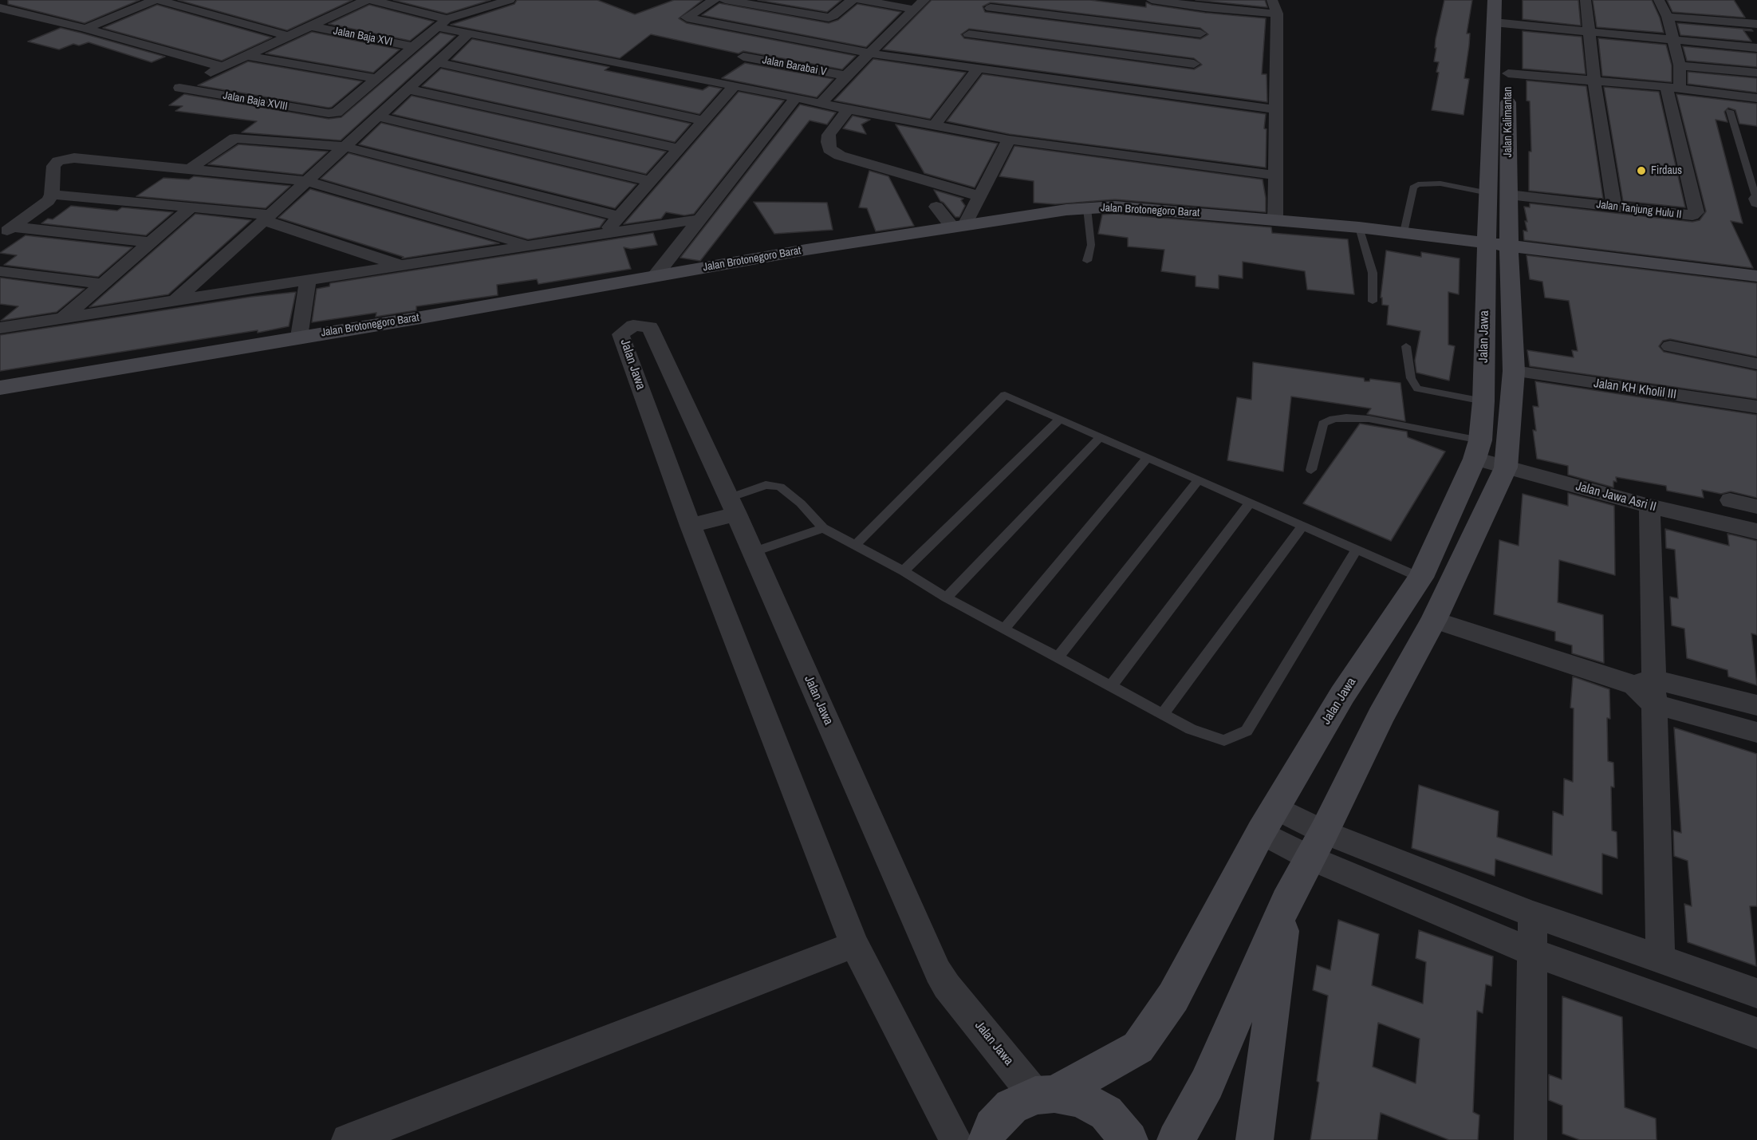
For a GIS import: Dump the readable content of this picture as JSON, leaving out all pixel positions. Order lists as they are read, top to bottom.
{
  "streets": {
    "main road": ["Jalan Kalimantan", "Jalan Brotonegoro Barat", "Jalan Jawa"],
    "street": [
      "Jalan Baja XVI",
      "Jalan Barabai V",
      "Jalan Baja XVIII",
      "Jalan Tanjung Hulu II",
      "Jalan KH Kholil III",
      "Jalan Jawa Asri II"
    ]
  },
  "crossings": [
    ["Jalan Kalimantan", "Jalan Tanjung Hulu II"],
    ["Jalan Kalimantan", "Jalan Brotonegoro Barat"],
    ["Jalan Kalimantan", "Jalan Jawa"],
    ["Jalan Brotonegoro Barat", "Jalan Jawa"],
    ["Jalan Jawa", "Jalan KH Kholil III"],
    ["Jalan Jawa", "Jalan Jawa Asri II"]
  ],
  "places": ["Firdaus"]
}
